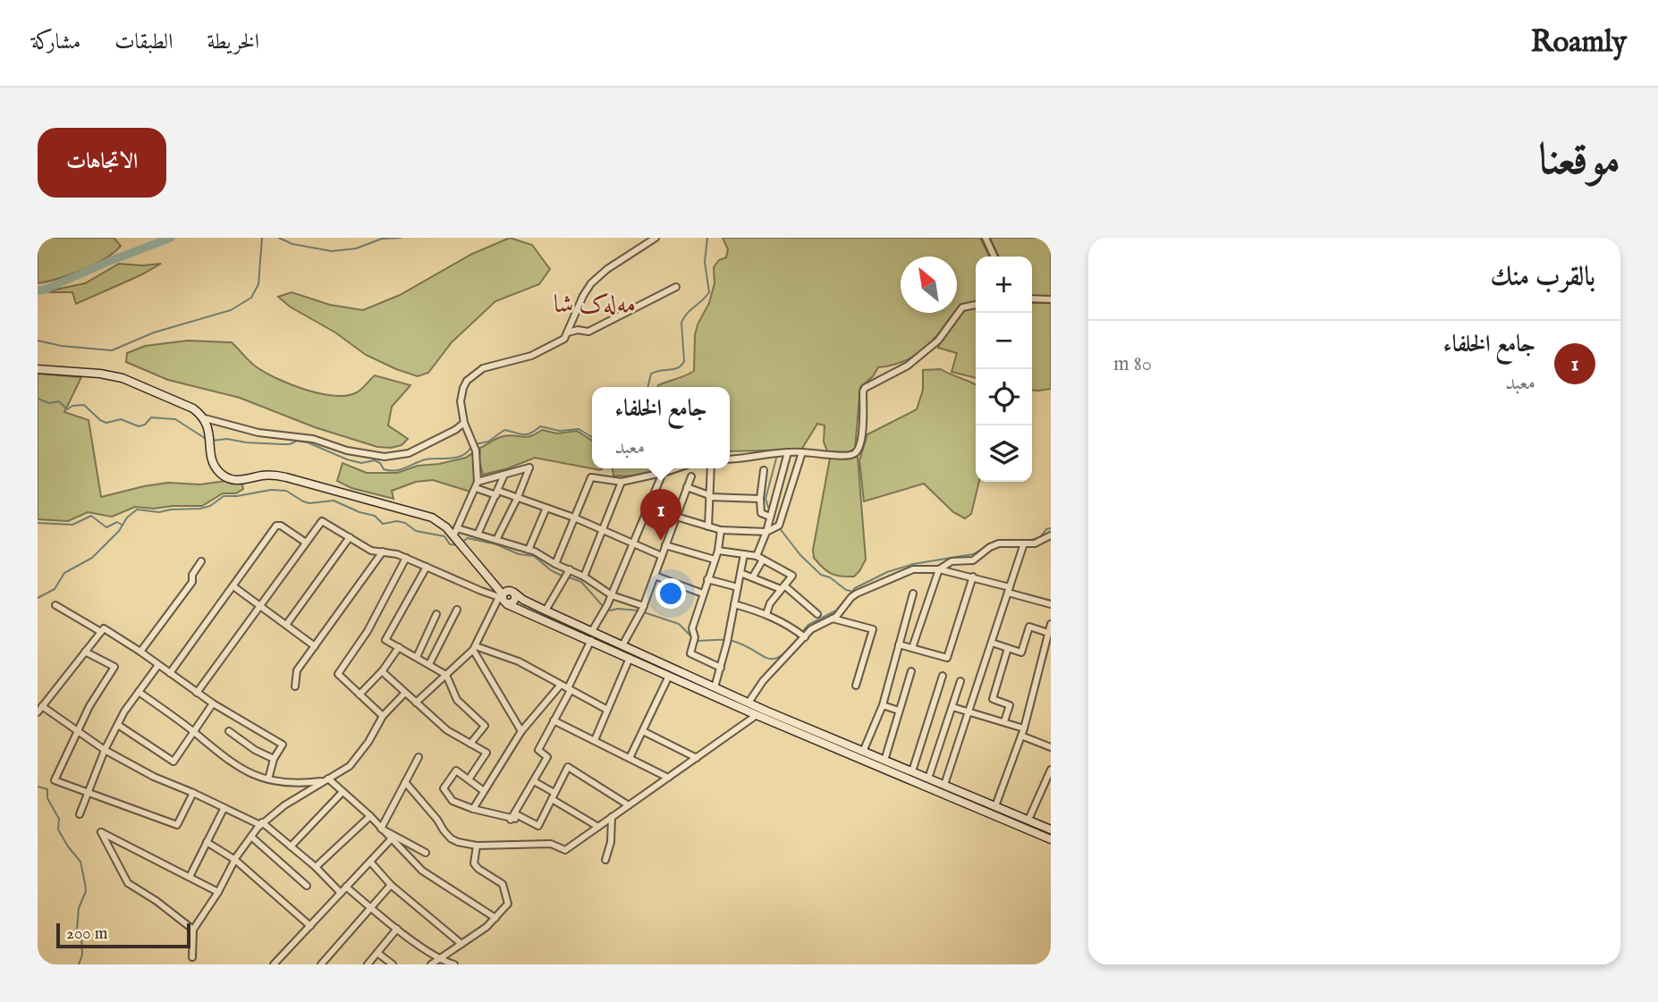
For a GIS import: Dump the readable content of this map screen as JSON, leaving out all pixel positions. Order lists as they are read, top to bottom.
{
  "districts": ["مەلەک شا"],
  "scale_bar": "200 m",
  "north": "top left",
  "page": {
    "header": "Roamly",
    "nav": ["الخريطة", "الطبقات", "مشاركة"],
    "title": "موقعنا",
    "buttons": "الاتجاهات",
    "heading": "بالقرب منك",
    "map_buttons": ["+", "−"],
    "list": [
      {
        "mark": "1",
        "name": "جامع الخلفاء",
        "note": "معبد",
        "value": "80 m"
      }
    ],
    "popup": ["جامع الخلفاء", "معبد"],
    "pins": "1",
    "scale": "200 m"
  }
}
